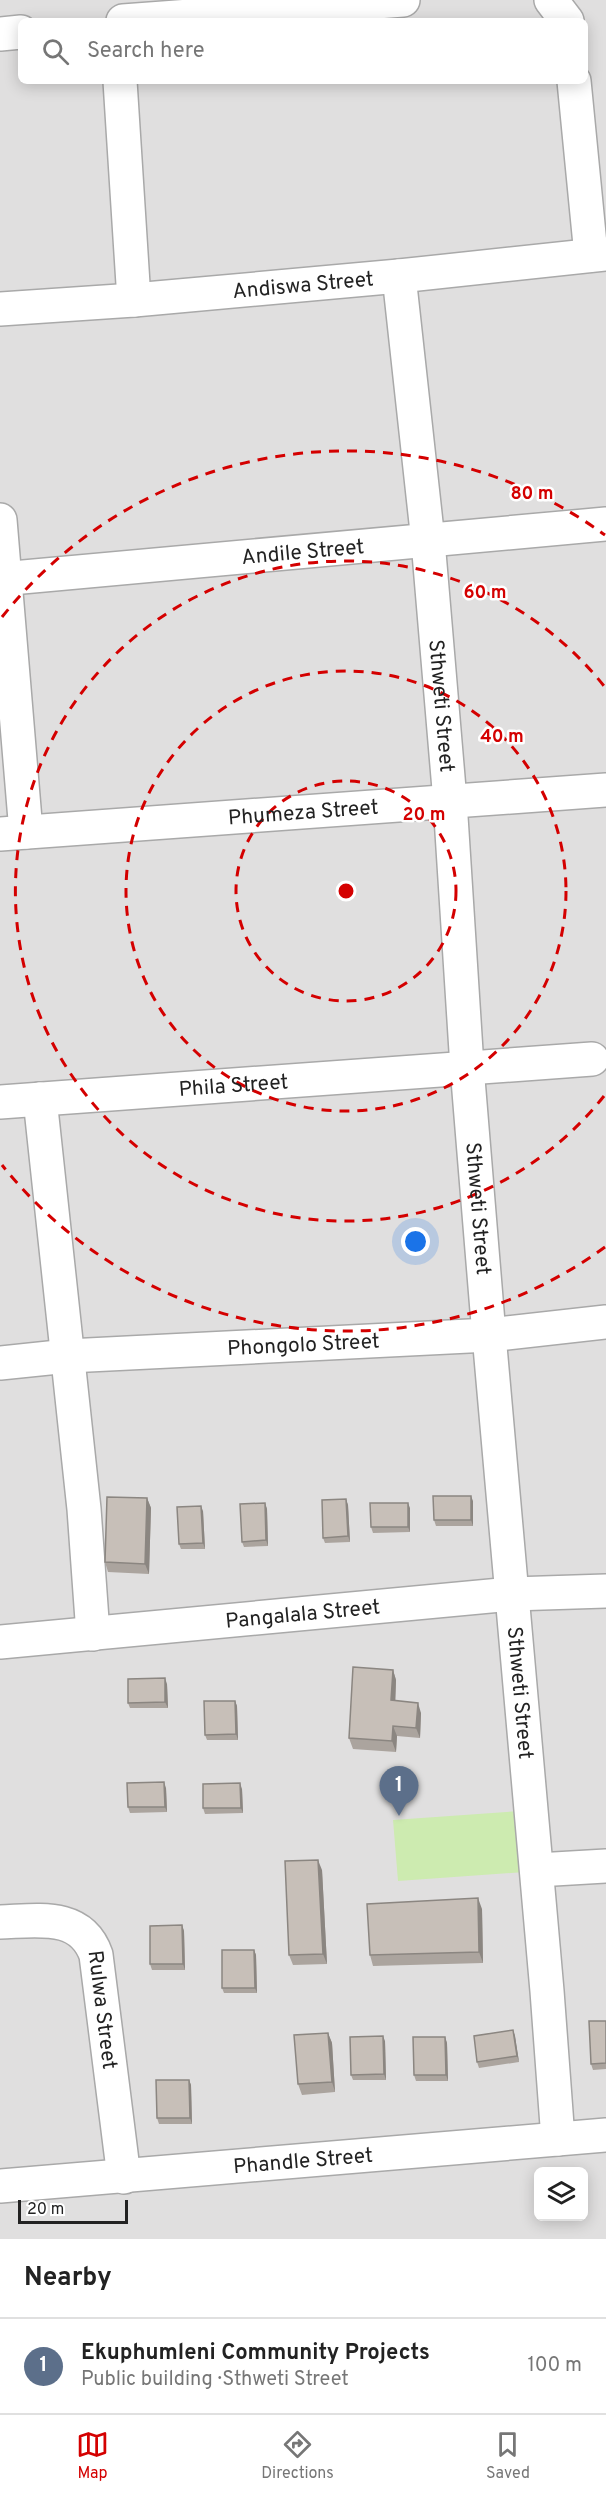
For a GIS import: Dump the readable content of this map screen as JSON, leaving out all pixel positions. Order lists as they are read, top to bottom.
{
  "streets": {
    "street": [
      "Andiswa Street",
      "Andile Street",
      "Sthweti Street",
      "Phumeza Street",
      "Phila Street",
      "Phongolo Street",
      "Pangalala Street",
      "Rulwa Street",
      "Phandle Street"
    ]
  },
  "crossings": [
    ["Andiswa Street", "Sthweti Street"],
    ["Andile Street", "Sthweti Street"],
    ["Sthweti Street", "Phumeza Street"],
    ["Sthweti Street", "Phila Street"],
    ["Sthweti Street", "Phongolo Street"],
    ["Sthweti Street", "Pangalala Street"],
    ["Sthweti Street", "Phandle Street"],
    ["Rulwa Street", "Phandle Street"]
  ],
  "scale_bar": "20 m",
  "page": {
    "search": "Search here",
    "pins": "1",
    "scale": "20 m",
    "heading": "Nearby",
    "list": [
      {
        "mark": "1",
        "name": "Ekuphumleni Community Projects",
        "note": "Public building · Sthweti Street",
        "value": "100 m"
      }
    ],
    "nav": ["Map", "Directions", "Saved"]
  },
  "rings": [
    "80 m",
    "60 m",
    "40 m",
    "20 m"
  ]
}
